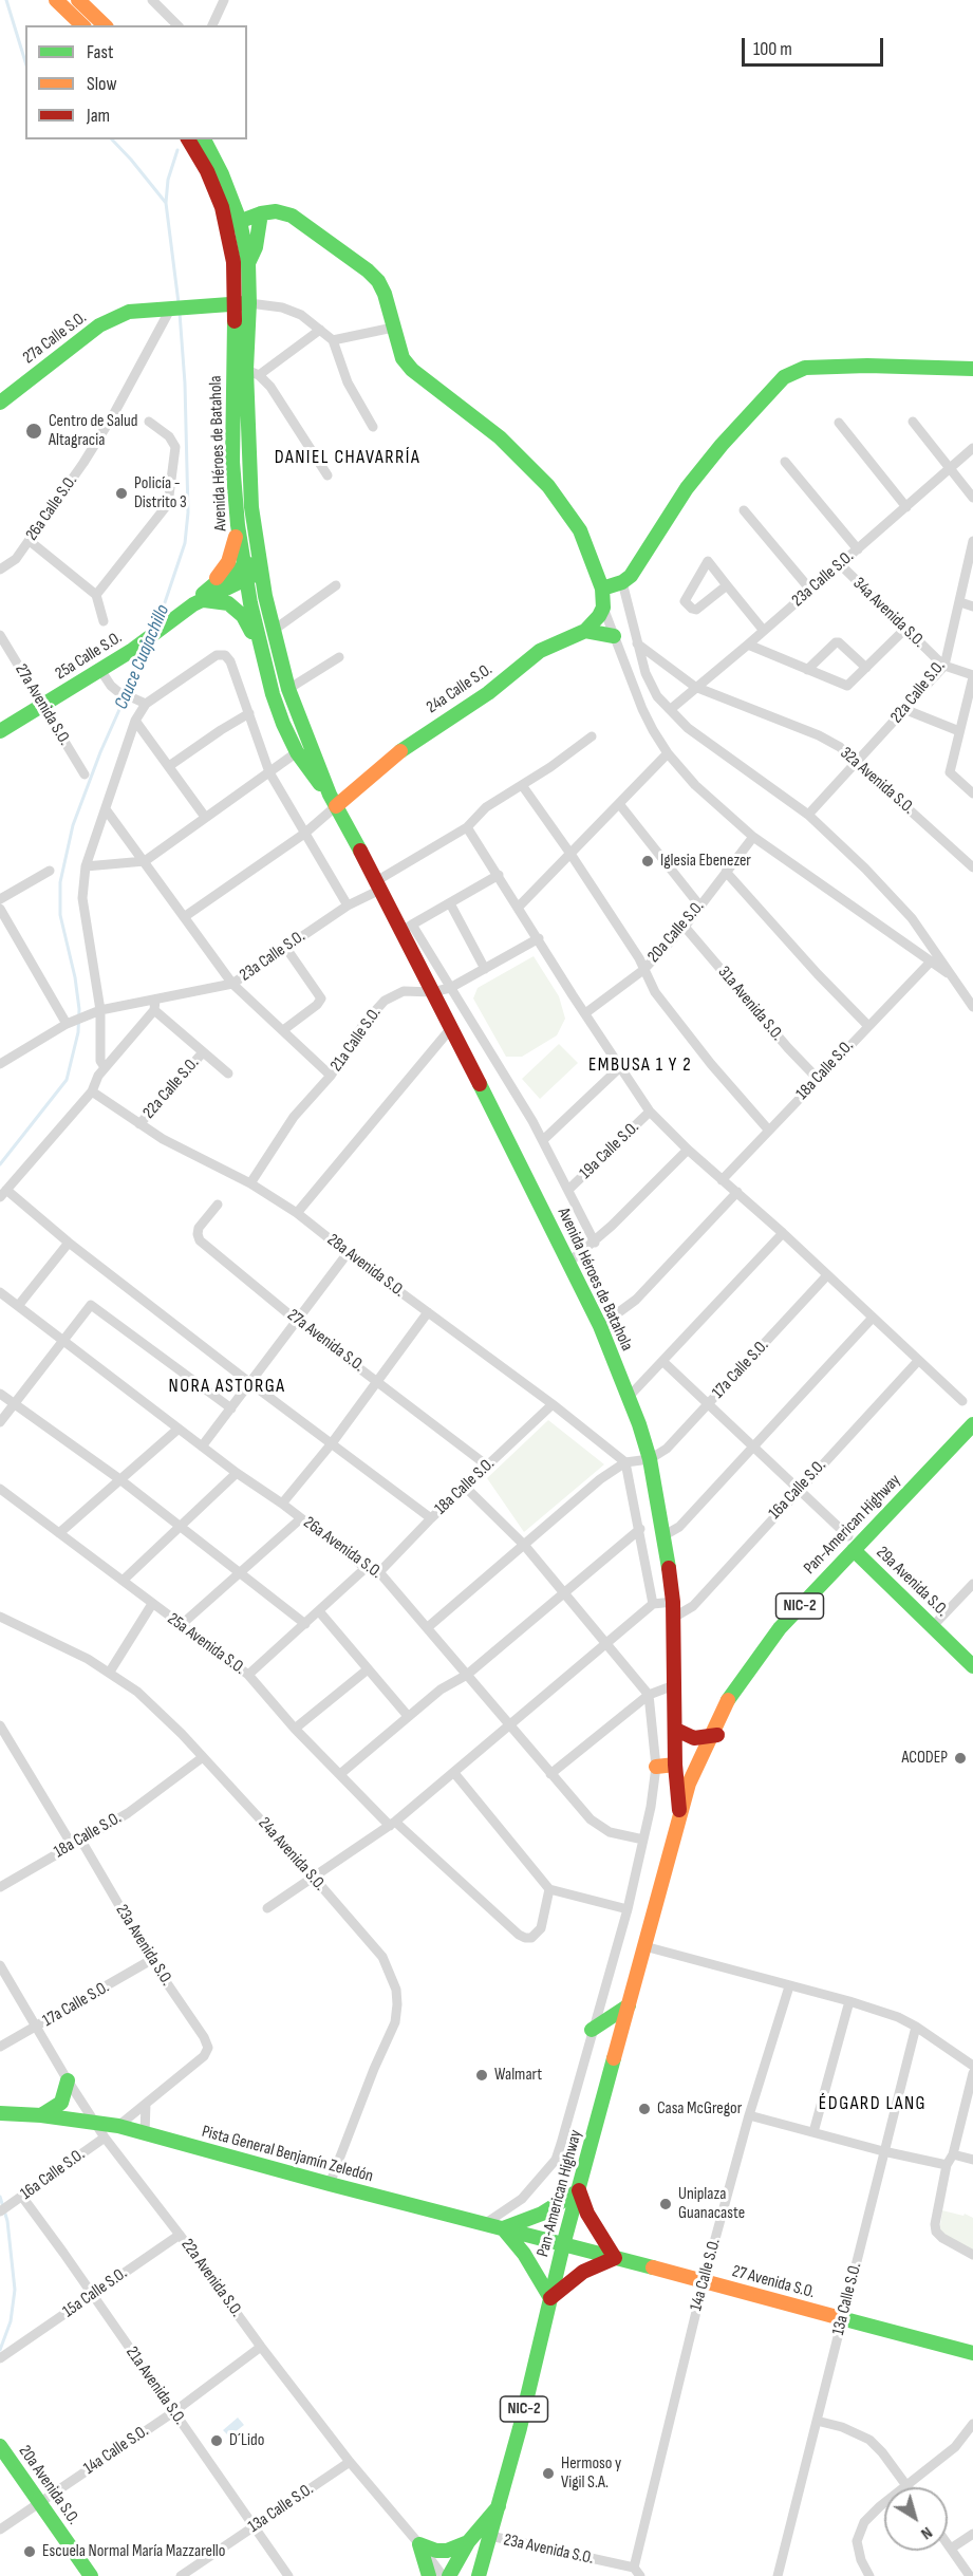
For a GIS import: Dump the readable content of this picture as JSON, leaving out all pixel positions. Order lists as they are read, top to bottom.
{
  "streets": {
    "main road": [
      "27a Calle S.O.",
      "Avenida Héroes de Batahola",
      "25a Calle S.O.",
      "24a Calle S.O.",
      "Pan-American Highway",
      "29a Avenida S.O.",
      "NIC-2",
      "Pista General Benjamín Zeledón",
      "27 Avenida S.O.",
      "20a Avenida S.O."
    ],
    "street": [
      "26a Calle S.O.",
      "23a Calle S.O.",
      "34a Avenida S.O.",
      "22a Calle S.O.",
      "27a Avenida S.O.",
      "32a Avenida S.O.",
      "20a Calle S.O.",
      "31a Avenida S.O.",
      "21a Calle S.O.",
      "18a Calle S.O.",
      "19a Calle S.O.",
      "28a Avenida S.O.",
      "17a Calle S.O.",
      "16a Calle S.O.",
      "26a Avenida S.O.",
      "25a Avenida S.O.",
      "24a Avenida S.O.",
      "23a Avenida S.O.",
      "14a Calle S.O.",
      "22a Avenida S.O.",
      "15a Calle S.O.",
      "13a Calle S.O.",
      "21a Avenida S.O."
    ]
  },
  "crossings": [
    ["27a Calle S.O.", "Avenida Héroes de Batahola"],
    ["27a Calle S.O.", "26a Calle S.O."],
    ["Avenida Héroes de Batahola", "23a Calle S.O."],
    ["Avenida Héroes de Batahola", "25a Calle S.O."],
    ["Avenida Héroes de Batahola", "24a Calle S.O."],
    ["Avenida Héroes de Batahola", "21a Calle S.O."],
    ["Avenida Héroes de Batahola", "17a Calle S.O."],
    ["Avenida Héroes de Batahola", "16a Calle S.O."],
    ["Avenida Héroes de Batahola", "Pan-American Highway"],
    ["23a Calle S.O.", "34a Avenida S.O."],
    ["23a Calle S.O.", "32a Avenida S.O."],
    ["34a Avenida S.O.", "22a Calle S.O."],
    ["25a Calle S.O.", "27a Avenida S.O."],
    ["22a Calle S.O.", "32a Avenida S.O."],
    ["22a Calle S.O.", "28a Avenida S.O."],
    ["27a Avenida S.O.", "18a Calle S.O."],
    ["20a Calle S.O.", "31a Avenida S.O."],
    ["31a Avenida S.O.", "18a Calle S.O."],
    ["21a Calle S.O.", "28a Avenida S.O."],
    ["18a Calle S.O.", "28a Avenida S.O."],
    ["18a Calle S.O.", "26a Avenida S.O."],
    ["18a Calle S.O.", "24a Avenida S.O."],
    ["18a Calle S.O.", "23a Avenida S.O."],
    ["17a Calle S.O.", "23a Avenida S.O."],
    ["17a Calle S.O.", "22a Avenida S.O."],
    ["16a Calle S.O.", "22a Avenida S.O."],
    ["16a Calle S.O.", "21a Avenida S.O."],
    ["Pan-American Highway", "29a Avenida S.O."],
    ["Pan-American Highway", "23a Avenida S.O."],
    ["Pan-American Highway", "Pista General Benjamín Zeledón"],
    ["Pan-American Highway", "27 Avenida S.O."],
    ["24a Avenida S.O.", "Pista General Benjamín Zeledón"],
    ["23a Avenida S.O.", "14a Calle S.O."],
    ["Pista General Benjamín Zeledón", "22a Avenida S.O."],
    ["Pista General Benjamín Zeledón", "27 Avenida S.O."],
    ["14a Calle S.O.", "22a Avenida S.O."],
    ["14a Calle S.O.", "27 Avenida S.O."],
    ["14a Calle S.O.", "21a Avenida S.O."],
    ["14a Calle S.O.", "20a Avenida S.O."],
    ["22a Avenida S.O.", "15a Calle S.O."],
    ["22a Avenida S.O.", "13a Calle S.O."],
    ["27 Avenida S.O.", "13a Calle S.O."],
    ["15a Calle S.O.", "21a Avenida S.O."],
    ["13a Calle S.O.", "21a Avenida S.O."]
  ],
  "districts": [
    "DANIEL CHAVARRÍA",
    "EMBUSA 1 Y 2",
    "NORA ASTORGA",
    "ÉDGARD LANG"
  ],
  "water": ["Cauce Cuajachillo"],
  "places": [
    "Centro de Salud Altagracia",
    "Policía - Distrito 3",
    "Iglesia Ebenezer",
    "ACODEP",
    "Walmart",
    "Casa McGregor",
    "Uniplaza Guanacaste",
    "D´Lido",
    "Hermoso y Vigil S.A.",
    "Escuela Normal María Mazzarello"
  ],
  "legend": ["Fast", "Slow", "Jam"],
  "scale_bar": "100 m",
  "north": "bottom right"
}
